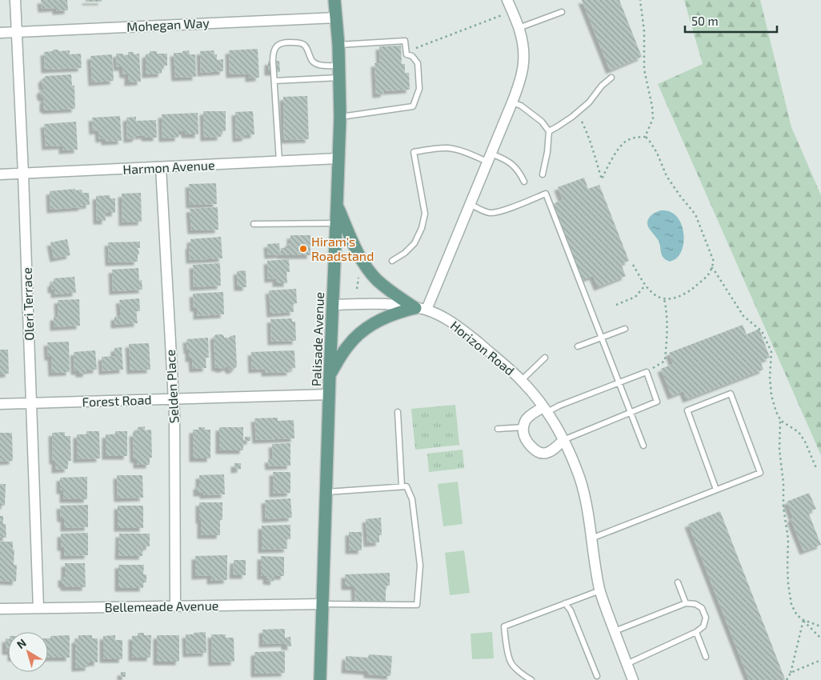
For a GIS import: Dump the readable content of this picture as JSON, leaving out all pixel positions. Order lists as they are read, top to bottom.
{
  "streets": {
    "main road": ["Palisade Avenue"],
    "street": [
      "Mohegan Way",
      "Harmon Avenue",
      "Oleri Terrace",
      "Horizon Road",
      "Selden Place",
      "Forest Road",
      "Bellemeade Avenue"
    ]
  },
  "crossings": [
    ["Mohegan Way", "Oleri Terrace"],
    ["Mohegan Way", "Palisade Avenue"],
    ["Harmon Avenue", "Oleri Terrace"],
    ["Harmon Avenue", "Palisade Avenue"],
    ["Harmon Avenue", "Selden Place"],
    ["Oleri Terrace", "Forest Road"],
    ["Oleri Terrace", "Bellemeade Avenue"],
    ["Palisade Avenue", "Horizon Road"],
    ["Palisade Avenue", "Forest Road"],
    ["Palisade Avenue", "Bellemeade Avenue"],
    ["Selden Place", "Forest Road"],
    ["Selden Place", "Bellemeade Avenue"]
  ],
  "places": ["Hiram's Roadstand"],
  "scale_bar": "50 m",
  "north": "top left"
}
